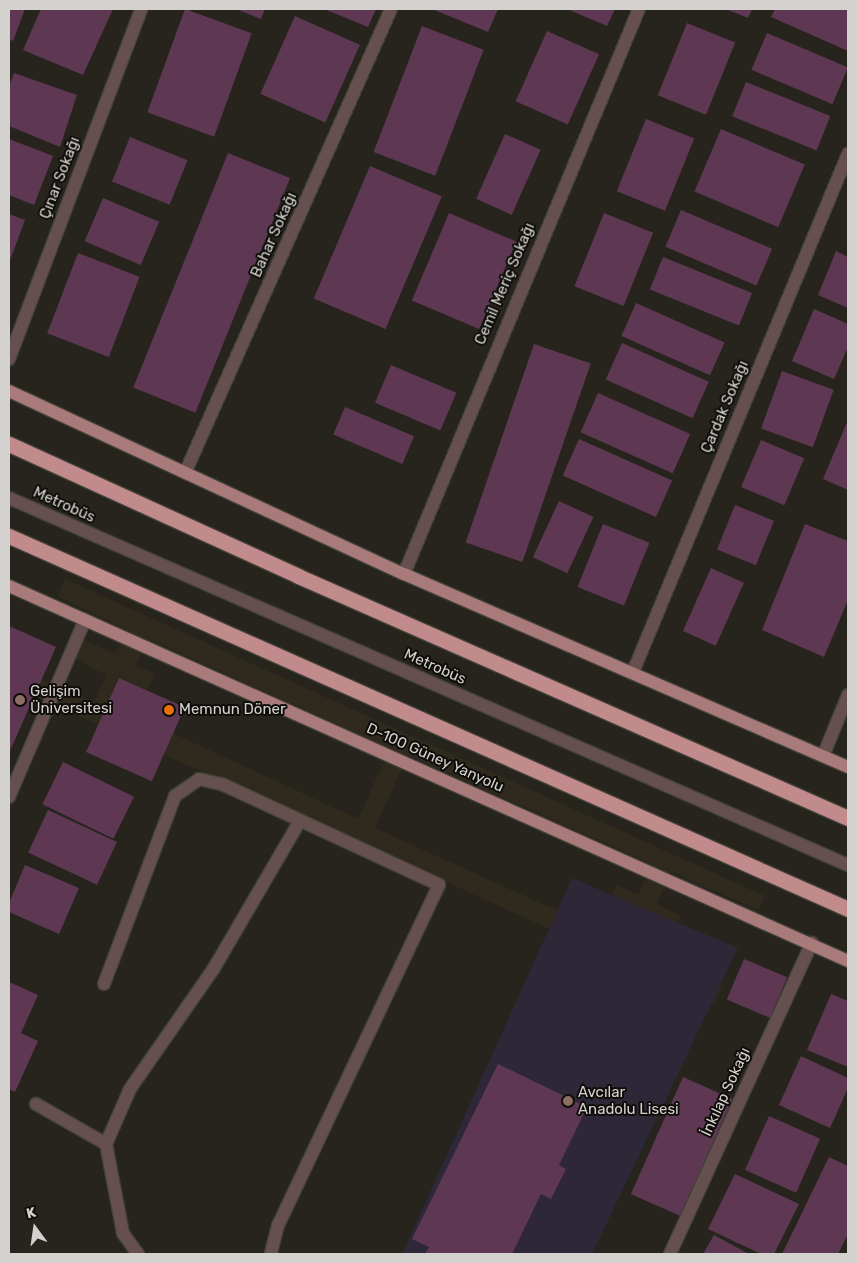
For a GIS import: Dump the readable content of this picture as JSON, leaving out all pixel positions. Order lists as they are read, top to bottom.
{
  "streets": {
    "main road": ["D-100 Güney Yanyolu"],
    "street": [
      "Çınar Sokağı",
      "Bahar Sokağı",
      "Cemil Meriç Sokağı",
      "Çardak Sokağı",
      "Metrobüs",
      "İnkılap Sokağı"
    ]
  },
  "crossings": [
    ["D-100 Güney Yanyolu", "İnkılap Sokağı"]
  ],
  "places": ["Gelişim Üniversitesi", "Memnun Döner", "Avcılar Anadolu Lisesi"],
  "north": "top"
}
